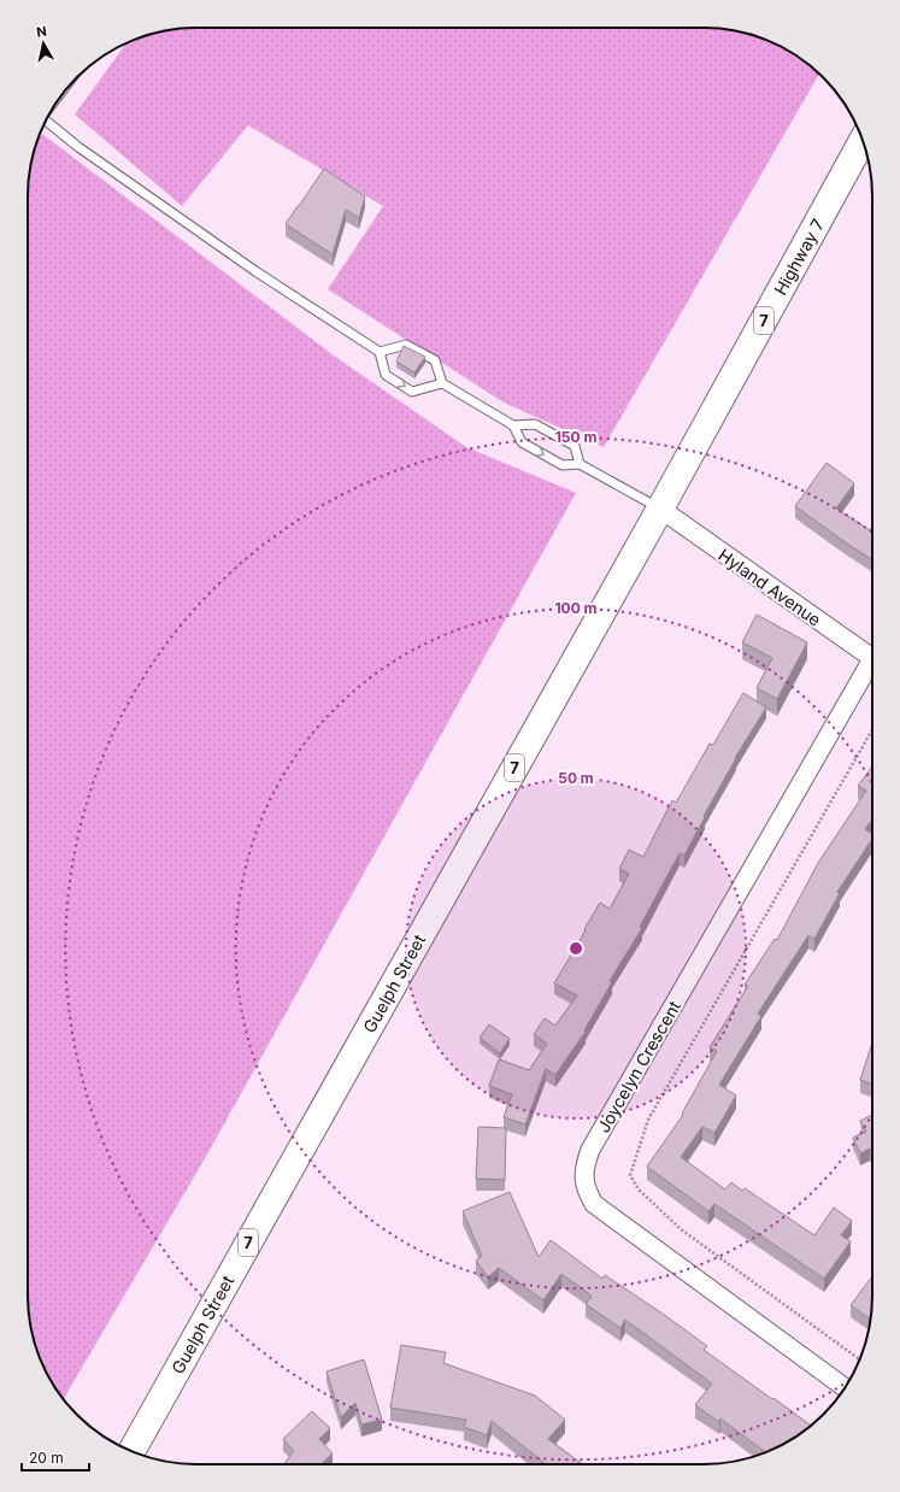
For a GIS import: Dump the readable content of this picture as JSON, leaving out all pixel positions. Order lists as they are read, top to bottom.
{
  "streets": {
    "main road": ["Highway 7", "7", "Guelph Street"],
    "street": ["Hyland Avenue", "Joycelyn Crescent"]
  },
  "crossings": [
    ["Highway 7", "Hyland Avenue"],
    ["Highway 7", "Guelph Street"],
    ["Hyland Avenue", "Guelph Street"]
  ],
  "scale_bar": "20 m",
  "north": "top",
  "rings": ["150 m", "100 m", "50 m"]
}
